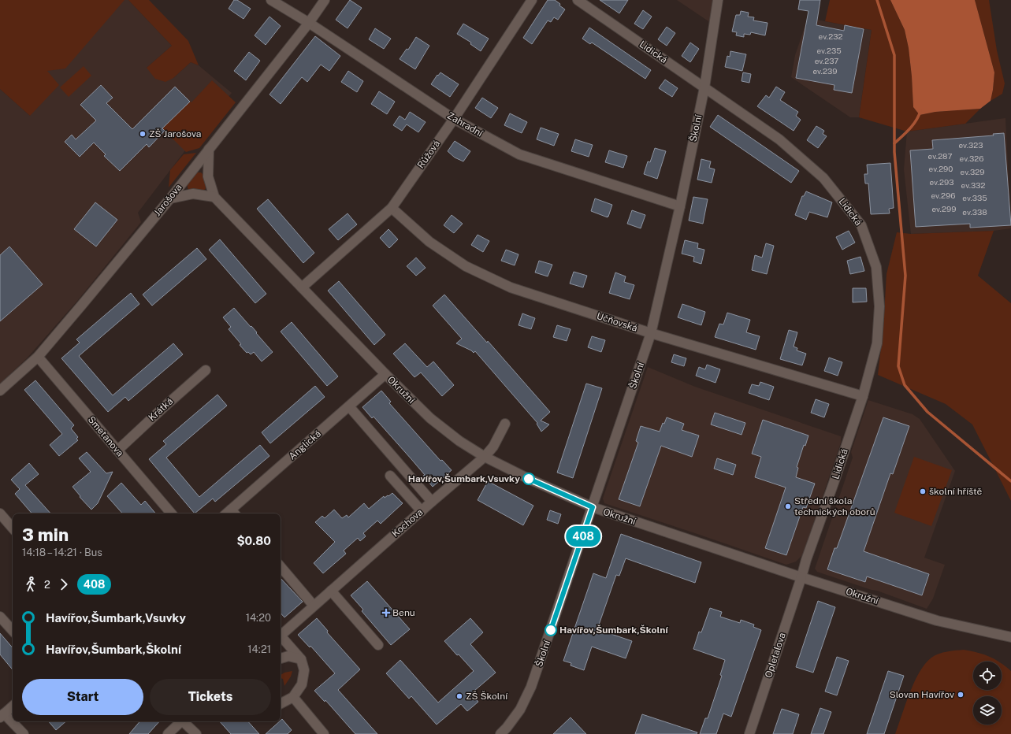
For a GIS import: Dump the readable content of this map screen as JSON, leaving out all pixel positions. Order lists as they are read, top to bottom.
{
  "streets": {
    "street": [
      "Lidická",
      "Zahradní",
      "Školní",
      "Růžová",
      "Jarošova",
      "Učňovská",
      "Okružní",
      "Krátká",
      "Smetanova",
      "Anglická",
      "Kochova",
      "Opletalova"
    ]
  },
  "crossings": [
    ["Lidická", "Školní"],
    ["Lidická", "Učňovská"],
    ["Lidická", "Okružní"],
    ["Lidická", "Opletalova"],
    ["Zahradní", "Školní"],
    ["Zahradní", "Růžová"],
    ["Zahradní", "Jarošova"],
    ["Školní", "Učňovská"],
    ["Školní", "Okružní"],
    ["Růžová", "Učňovská"],
    ["Růžová", "Okružní"],
    ["Jarošova", "Okružní"],
    ["Jarošova", "Smetanova"],
    ["Okružní", "Anglická"],
    ["Okružní", "Kochova"],
    ["Okružní", "Opletalova"],
    ["Krátká", "Smetanova"]
  ],
  "places": {
    "other": [
      "ZŠ Jarošova",
      "Havířov,Šumbark,Vsuvky",
      "školní hříště",
      "Střední škola technických oborů",
      "Havířov,Šumbark,Školní",
      "Slovan Havířov",
      "ZŠ Školní"
    ],
    "health": ["Benu"]
  },
  "lines": ["bus line 408"],
  "house_numbers": [
    "ev.232",
    "ev.235",
    "ev.237",
    "ev.239",
    "ev.323",
    "ev.287",
    "ev.326",
    "ev.290",
    "ev.329",
    "ev.293",
    "ev.332",
    "ev.296",
    "ev.335",
    "ev.299",
    "ev.338"
  ],
  "page": {
    "on_map": "408",
    "heading": ["3 min", "14:18 – 14:21 · Bus", "$0.80"],
    "legs": ["2", "408"],
    "list": [
      {
        "name": "Havířov,Šumbark,Vsuvky",
        "value": "14:20"
      },
      {
        "name": "Havířov,Šumbark,Školní",
        "value": "14:21"
      }
    ],
    "buttons": ["Start", "Tickets"]
  }
}
